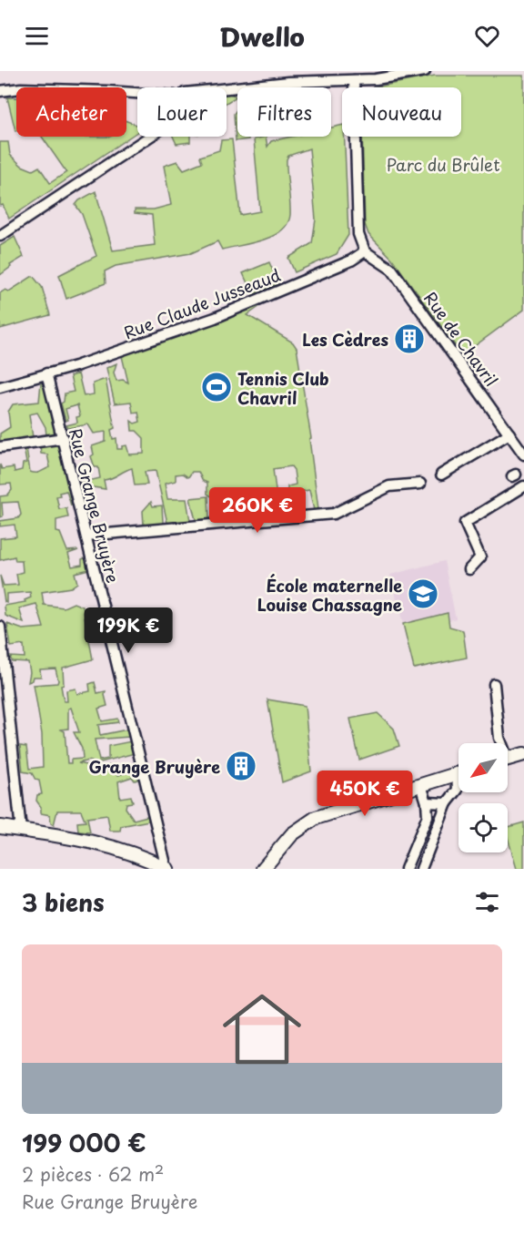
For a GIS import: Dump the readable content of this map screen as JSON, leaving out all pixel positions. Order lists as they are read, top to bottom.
{
  "streets": {
    "street": ["Rue Claude Jusseaud", "Rue de Chavril", "Rue Grange Bruyère"]
  },
  "crossings": [
    ["Rue Claude Jusseaud", "Rue de Chavril"],
    ["Rue Claude Jusseaud", "Rue Grange Bruyère"]
  ],
  "parks": ["Parc du Brûlet"],
  "places": {
    "building": ["Les Cèdres", "Grange Bruyère"],
    "sports": ["Tennis Club Chavril"],
    "school or university": ["École maternelle Louise Chassagne"]
  },
  "north": "bottom left",
  "page": {
    "header": "Dwello",
    "chip": [
      "Acheter",
      "Louer",
      "Filtres",
      "Nouveau"
    ],
    "price": ["260K €", "199K €", "450K €"],
    "heading": "3 biens",
    "list": [
      {
        "name": "199 000 €",
        "note": "2 pièces · 62 m² · Rue Grange Bruyère"
      }
    ]
  }
}
